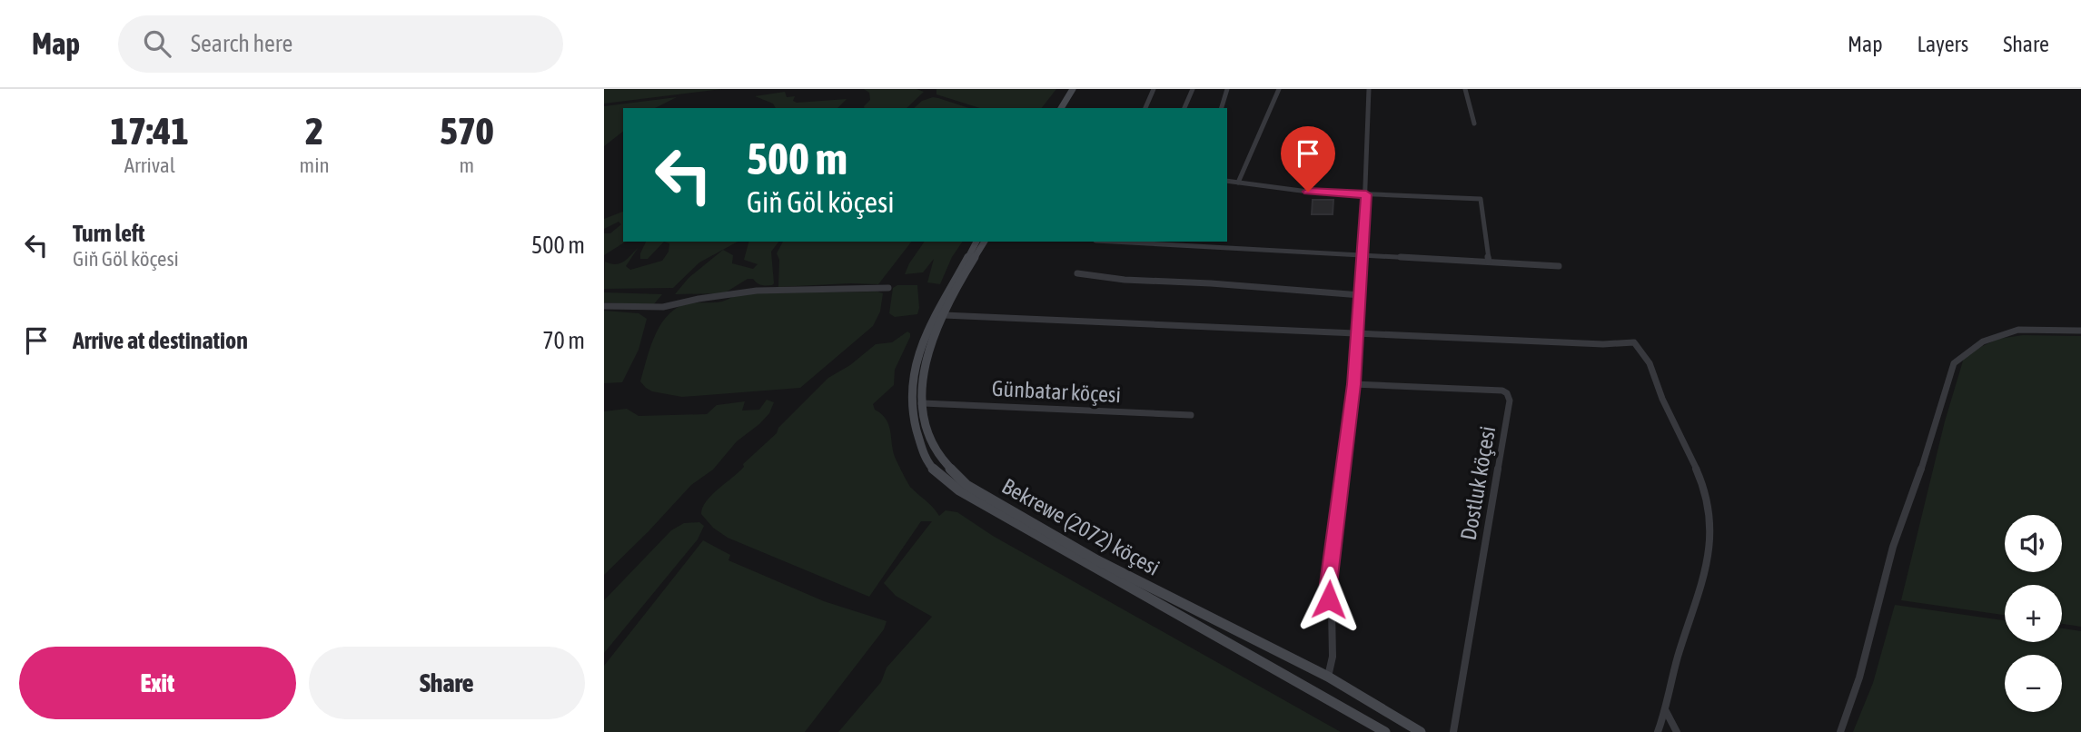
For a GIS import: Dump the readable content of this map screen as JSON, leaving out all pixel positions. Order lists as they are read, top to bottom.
{
  "streets": {
    "main road": ["Bekrewe (2072) köçesi"],
    "street": ["Günbatar köçesi", "Dostluk köçesi"]
  },
  "crossings": [
    ["Günbatar köçesi", "Bekrewe (2072) köçesi"]
  ],
  "page": {
    "header": "Map",
    "search": "Search here",
    "nav": ["Map", "Layers", "Share"],
    "eta": [
      "17:41",
      "Arrival",
      "2",
      "min",
      "570",
      "m"
    ],
    "turn": ["500 m", "Giň Göl köçesi"],
    "list": [
      {
        "name": "Turn left",
        "note": "Giň Göl köçesi",
        "value": "500 m"
      },
      {
        "name": "Arrive at destination",
        "value": "70 m"
      }
    ],
    "map_buttons": ["+", "−"],
    "buttons": ["Exit", "Share"]
  }
}
